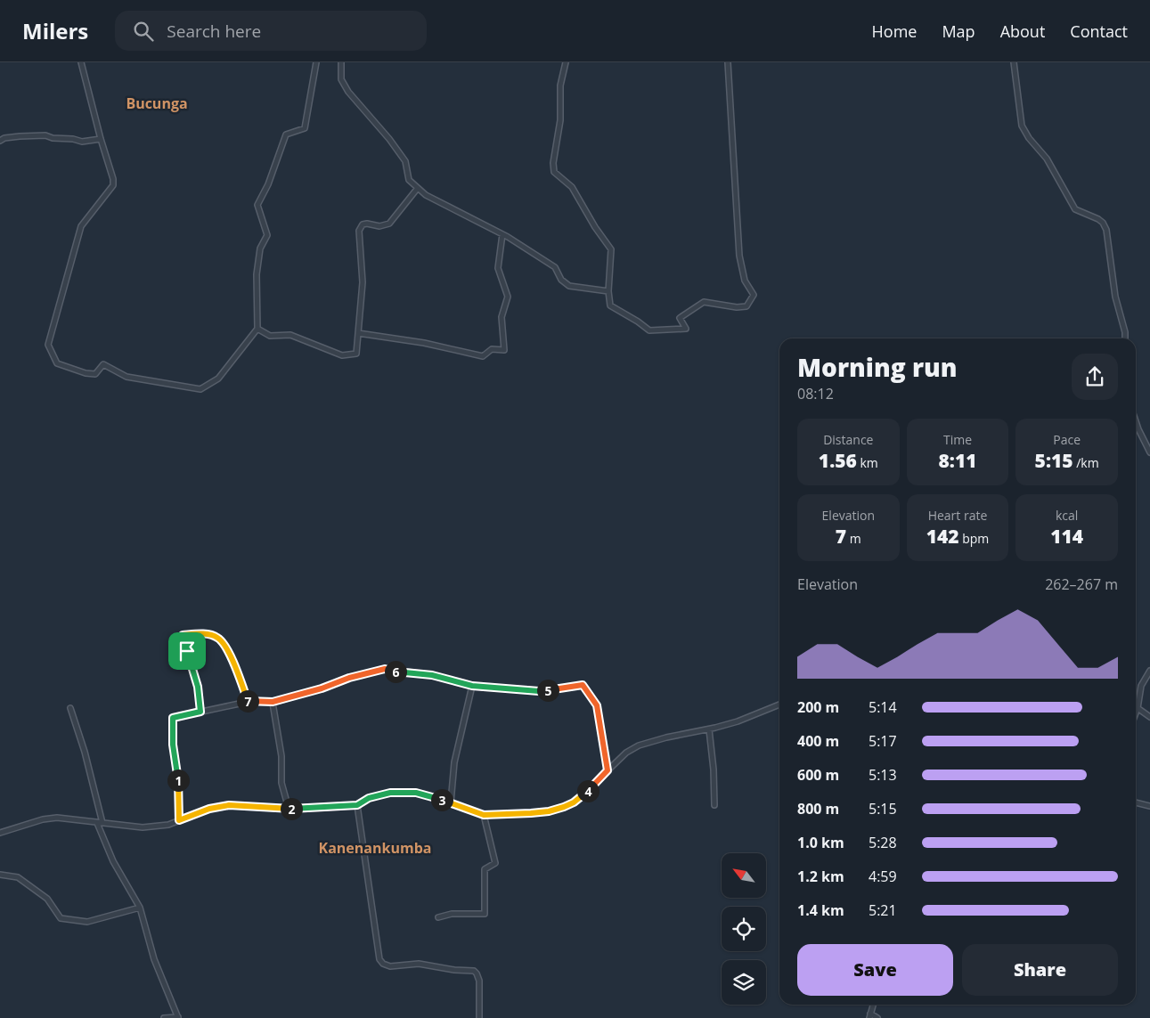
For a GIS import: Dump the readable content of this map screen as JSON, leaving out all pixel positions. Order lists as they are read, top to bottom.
{
  "districts": ["Bucunga", "Kanenankumba"],
  "north": "top left",
  "page": {
    "header": "Milers",
    "search": "Search here",
    "nav": [
      "Home",
      "Map",
      "About",
      "Contact"
    ],
    "heading": ["Morning run", "08:12"],
    "stats": [
      ["Distance", "1.56 km"],
      ["Time", "8:11"],
      ["Pace", "5:15 /km"],
      ["Elevation", "7 m"],
      ["Heart rate", "142 bpm"],
      ["kcal", "114"]
    ],
    "chart": ["Elevation", "262–267 m"],
    "pins": [
      "6",
      "5",
      "7",
      "1",
      "4",
      "3",
      "2"
    ],
    "list": [
      {
        "name": "200 m",
        "note": "5:14"
      },
      {
        "name": "400 m",
        "note": "5:17"
      },
      {
        "name": "600 m",
        "note": "5:13"
      },
      {
        "name": "800 m",
        "note": "5:15"
      },
      {
        "name": "1.0 km",
        "note": "5:28"
      },
      {
        "name": "1.2 km",
        "note": "4:59"
      },
      {
        "name": "1.4 km",
        "note": "5:21"
      }
    ],
    "buttons": ["Save", "Share"]
  }
}
